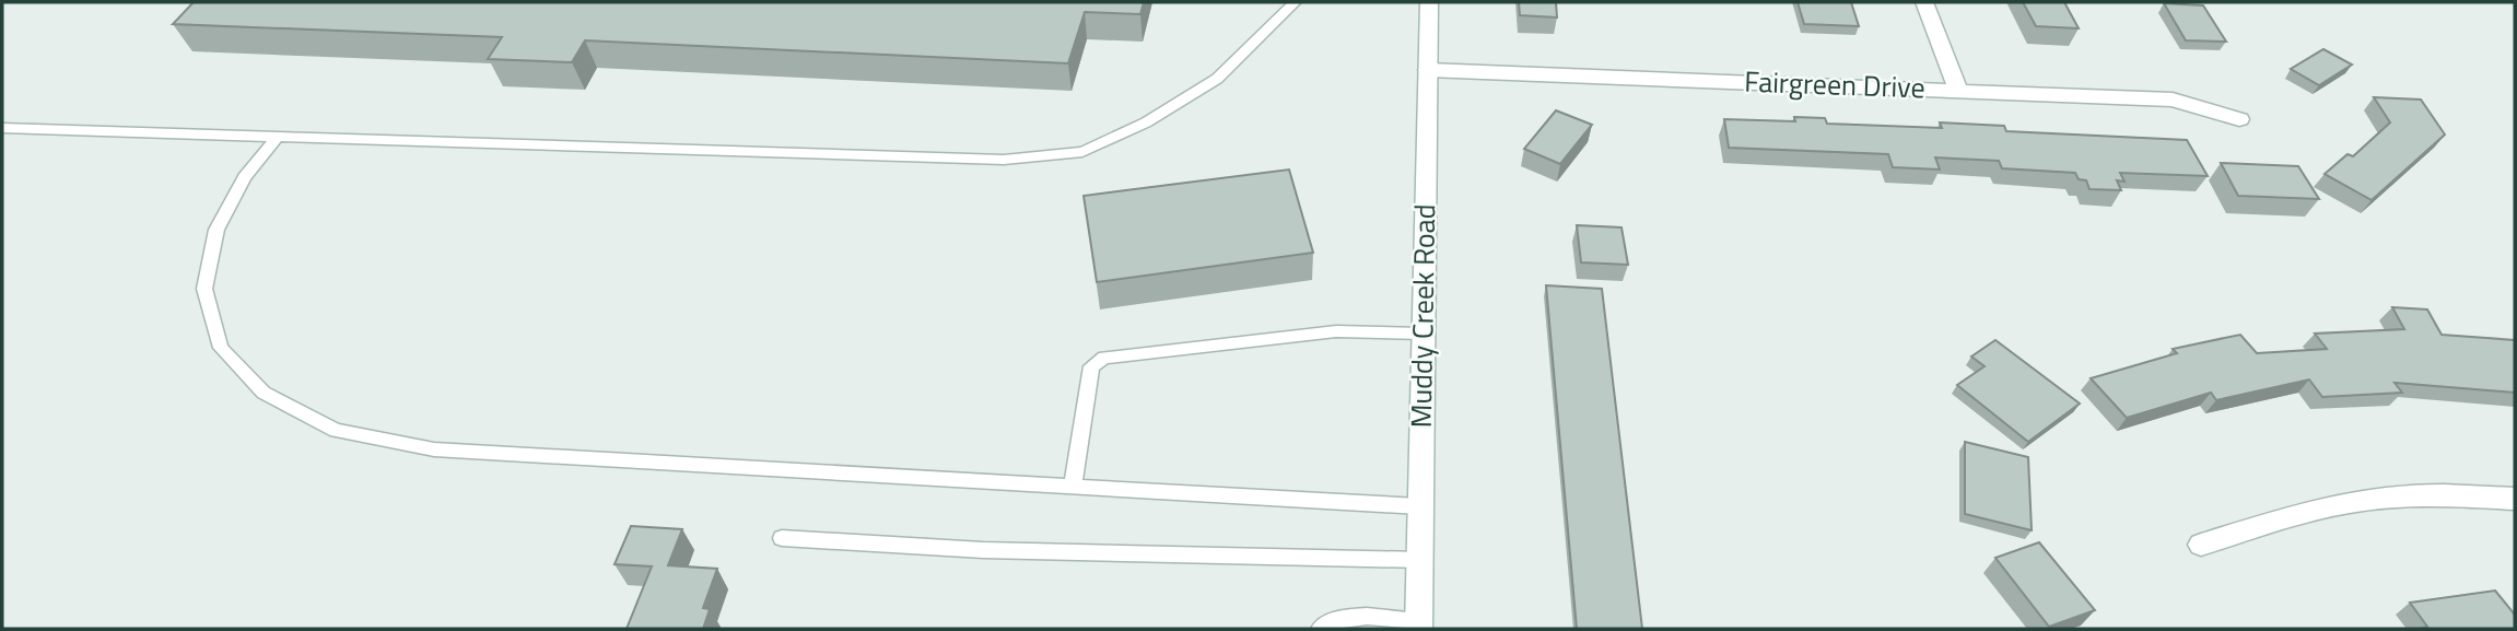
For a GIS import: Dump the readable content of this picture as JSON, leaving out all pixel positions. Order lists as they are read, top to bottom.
{
  "streets": {
    "street": ["Fairgreen Drive", "Muddy Creek Road"]
  },
  "crossings": [
    ["Fairgreen Drive", "Muddy Creek Road"]
  ]
}
